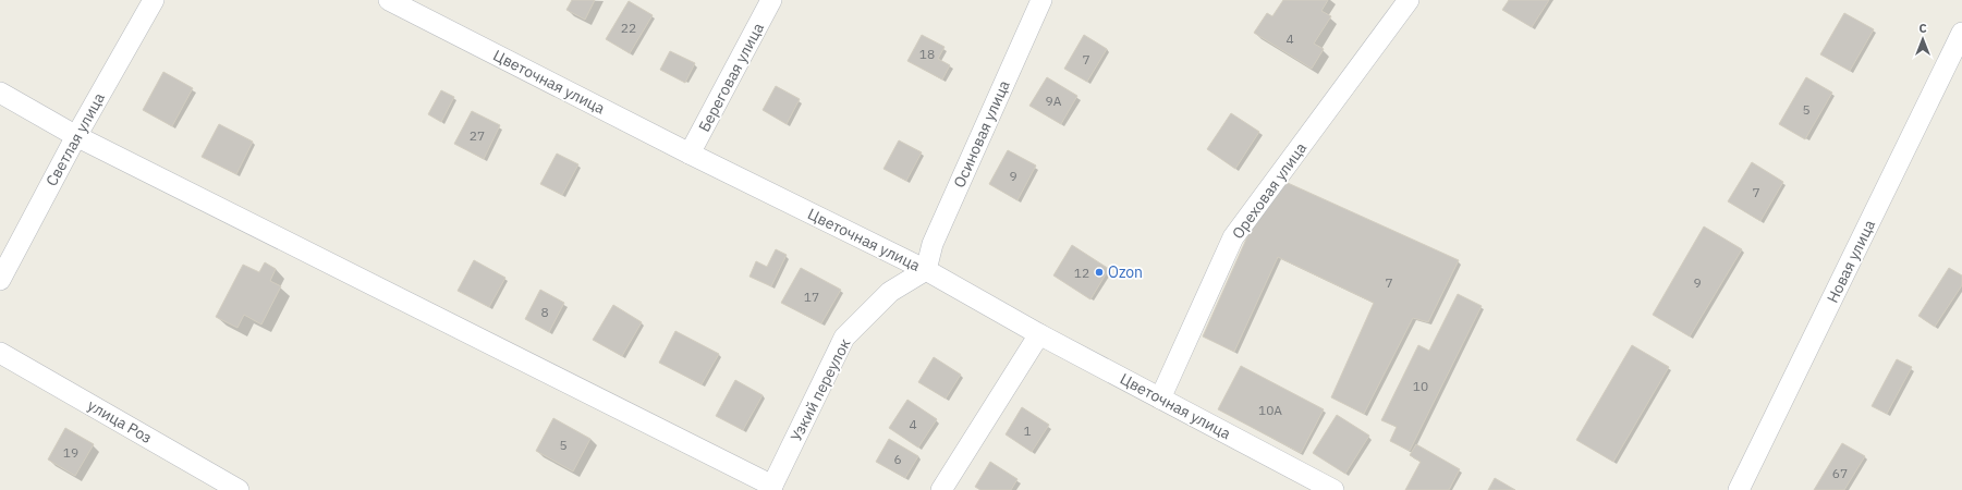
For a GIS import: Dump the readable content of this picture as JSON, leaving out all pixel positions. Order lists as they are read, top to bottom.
{
  "streets": {
    "street": [
      "Береговая улица",
      "Цветочная улица",
      "Осиновая улица",
      "Светлая улица",
      "Ореховая улица",
      "Новая улица",
      "Узкий переулок",
      "улица Роз"
    ]
  },
  "crossings": [
    ["Береговая улица", "Цветочная улица"],
    ["Цветочная улица", "Осиновая улица"],
    ["Цветочная улица", "Ореховая улица"],
    ["Цветочная улица", "Узкий переулок"],
    ["Осиновая улица", "Узкий переулок"]
  ],
  "places": ["Ozon"],
  "house_numbers": [
    "22",
    "4",
    "18",
    "7",
    "9А",
    "5",
    "27",
    "9",
    "7",
    "12",
    "7",
    "9",
    "17",
    "8",
    "10",
    "10А",
    "4",
    "1",
    "5",
    "19",
    "6",
    "67"
  ],
  "north": "top"
}
